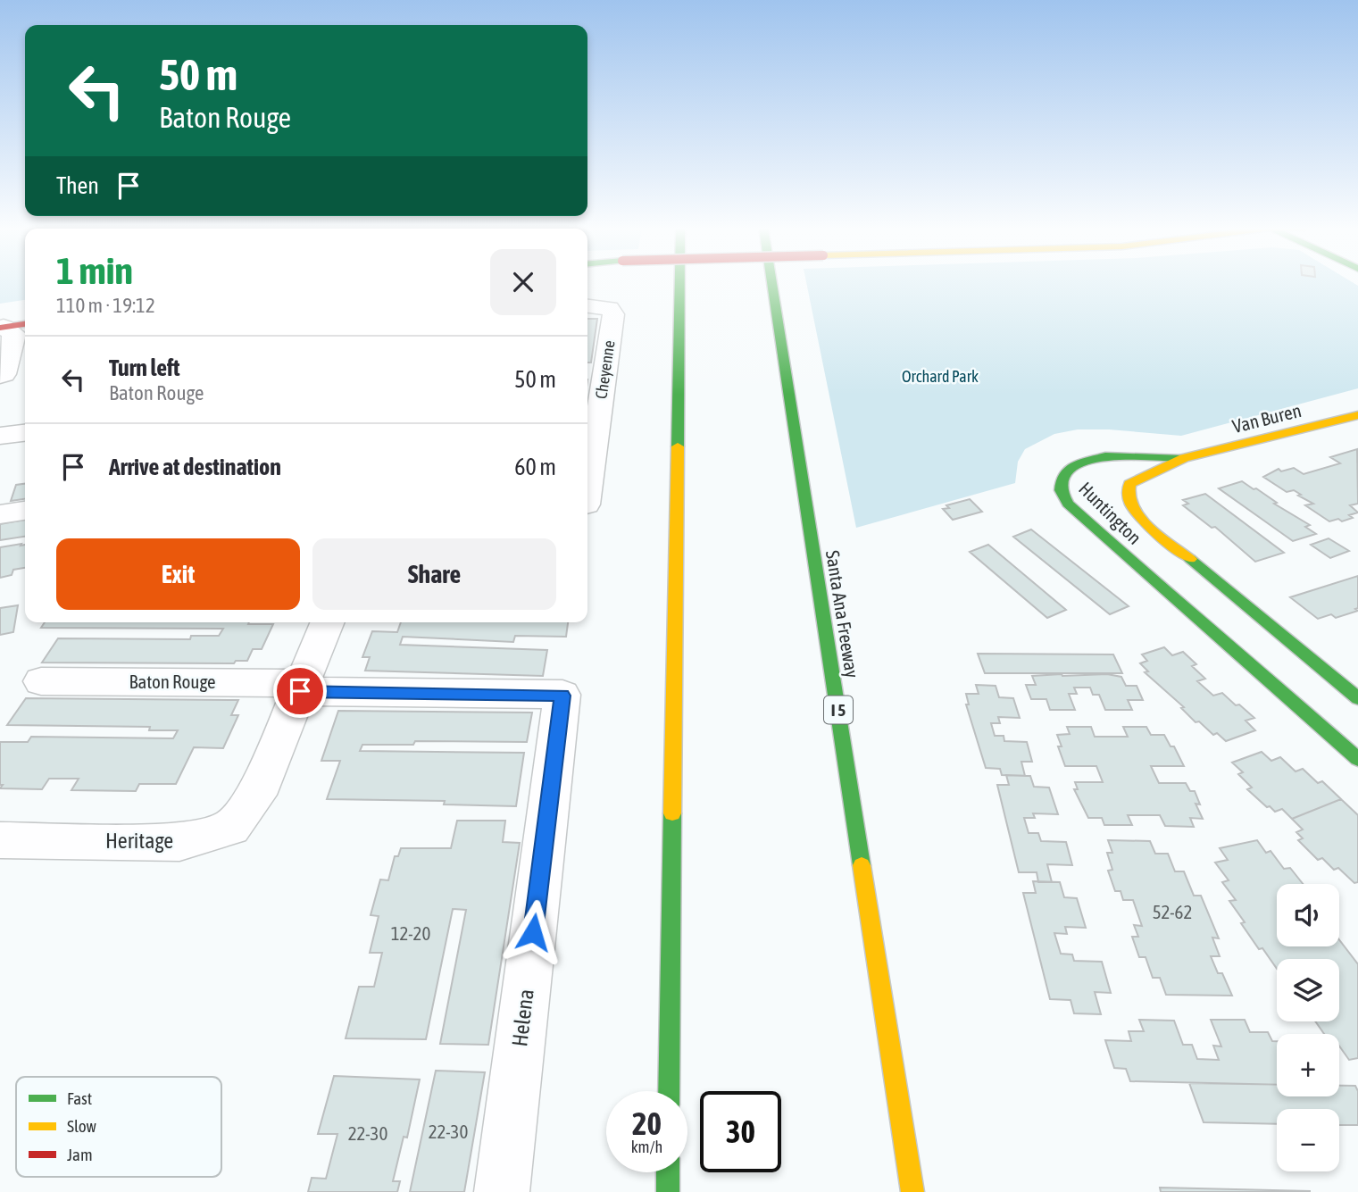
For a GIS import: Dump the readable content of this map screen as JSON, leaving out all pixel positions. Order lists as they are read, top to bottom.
{
  "streets": {
    "main road": [
      "Van Buren",
      "Huntington",
      "Santa Ana Freeway",
      "I 5"
    ],
    "street": [
      "Cheyenne",
      "Baton Rouge",
      "Heritage",
      "Helena"
    ]
  },
  "crossings": [
    ["Van Buren", "Huntington"],
    ["Baton Rouge", "Heritage"],
    ["Baton Rouge", "Helena"]
  ],
  "parks": ["Orchard Park"],
  "house_numbers": [
    "52-62",
    "12-20",
    "22-30",
    "22-30"
  ],
  "legend": ["Fast", "Slow", "Jam"],
  "page": {
    "turn": ["50 m", "Baton Rouge"],
    "then": "Then",
    "heading": ["1 min", "110 m · 19:12"],
    "list": [
      {
        "name": "Turn left",
        "note": "Baton Rouge",
        "value": "50 m"
      },
      {
        "name": "Arrive at destination",
        "value": "60 m"
      }
    ],
    "buttons": ["Exit", "Share"],
    "map_buttons": ["+", "−"],
    "speed": "20 km/h",
    "limit": "30"
  }
}
